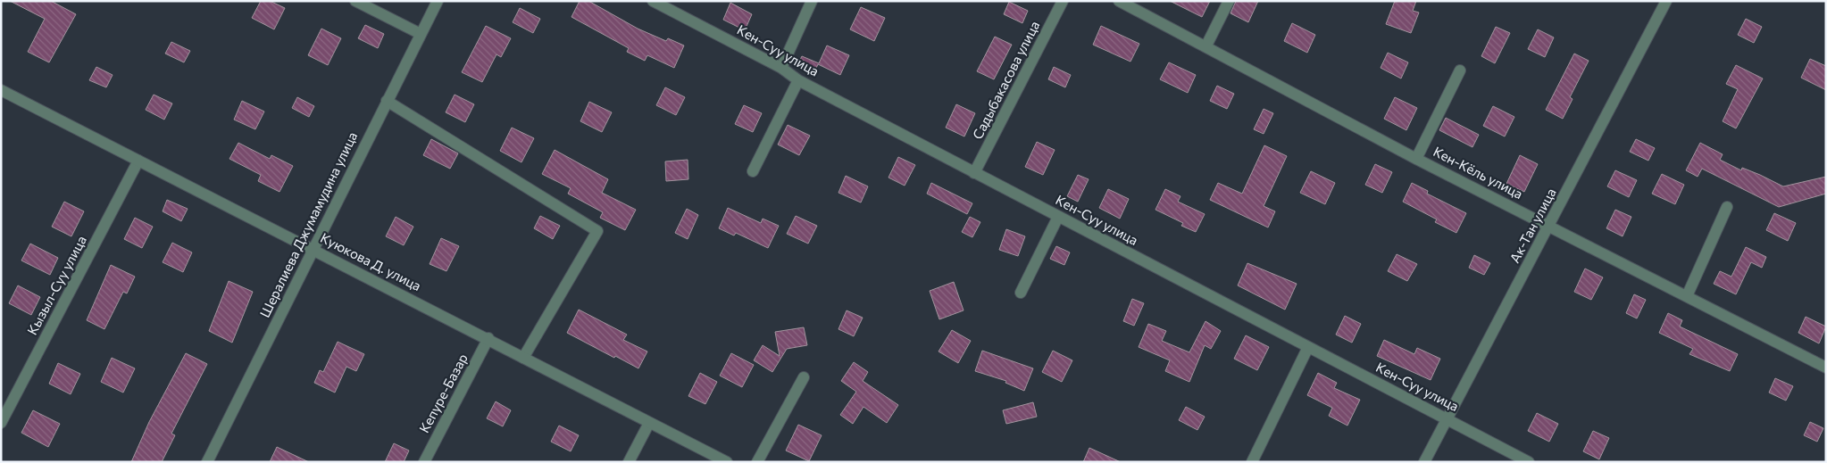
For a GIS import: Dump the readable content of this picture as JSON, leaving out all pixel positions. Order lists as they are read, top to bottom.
{
  "streets": {
    "street": [
      "Кен-Суу улица",
      "Садыбакасова улица",
      "Кен-Кёль улица",
      "Шералиева Джумамудина улица",
      "Ак-Тан улица",
      "Куюкова Д. улица",
      "Кызыл-Суу улица",
      "Кепуре-Базар"
    ]
  },
  "crossings": [
    ["Кен-Суу улица", "Садыбакасова улица"],
    ["Кен-Суу улица", "Ак-Тан улица"],
    ["Кен-Кёль улица", "Ак-Тан улица"],
    ["Шералиева Джумамудина улица", "Куюкова Д. улица"],
    ["Куюкова Д. улица", "Кызыл-Суу улица"],
    ["Куюкова Д. улица", "Кепуре-Базар"]
  ]
}
